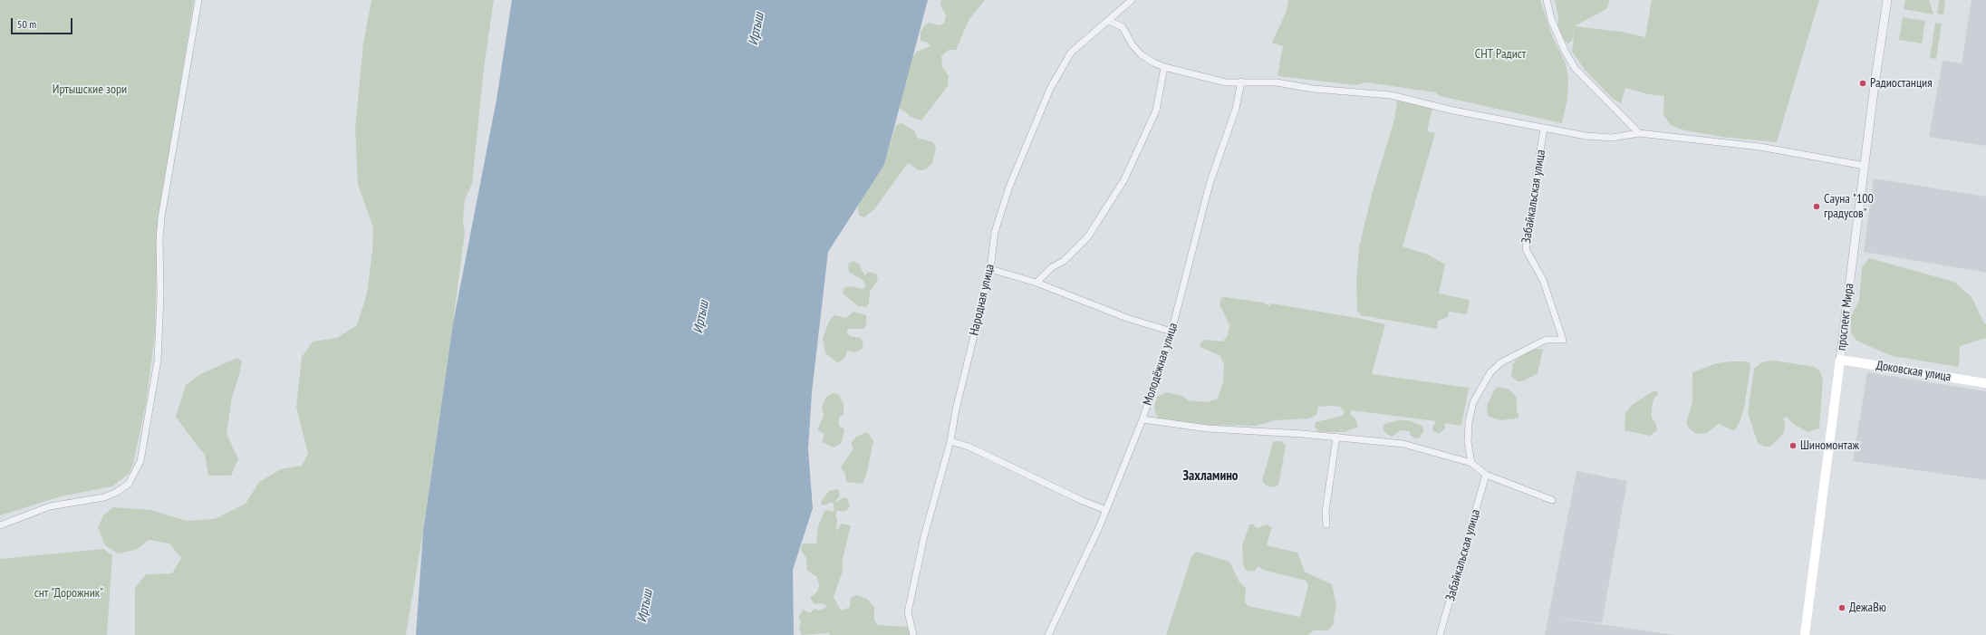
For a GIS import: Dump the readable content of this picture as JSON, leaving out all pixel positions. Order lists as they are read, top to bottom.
{
  "streets": {
    "main road": ["проспект Мира", "Доковская улица"],
    "street": ["Забайкальская улица", "Народная улица", "Молодёжная улица"]
  },
  "crossings": [
    ["проспект Мира", "Доковская улица"]
  ],
  "districts": ["Захламино"],
  "water": ["Иртыш"],
  "parks": ["СНТ Радист", "Иртышские зори", "снт \"Дорожник\""],
  "places": [
    "Радиостанция",
    "Сауна \"100 градусов\"",
    "Шиномонтаж",
    "ДежаВю"
  ],
  "scale_bar": "50 m"
}
